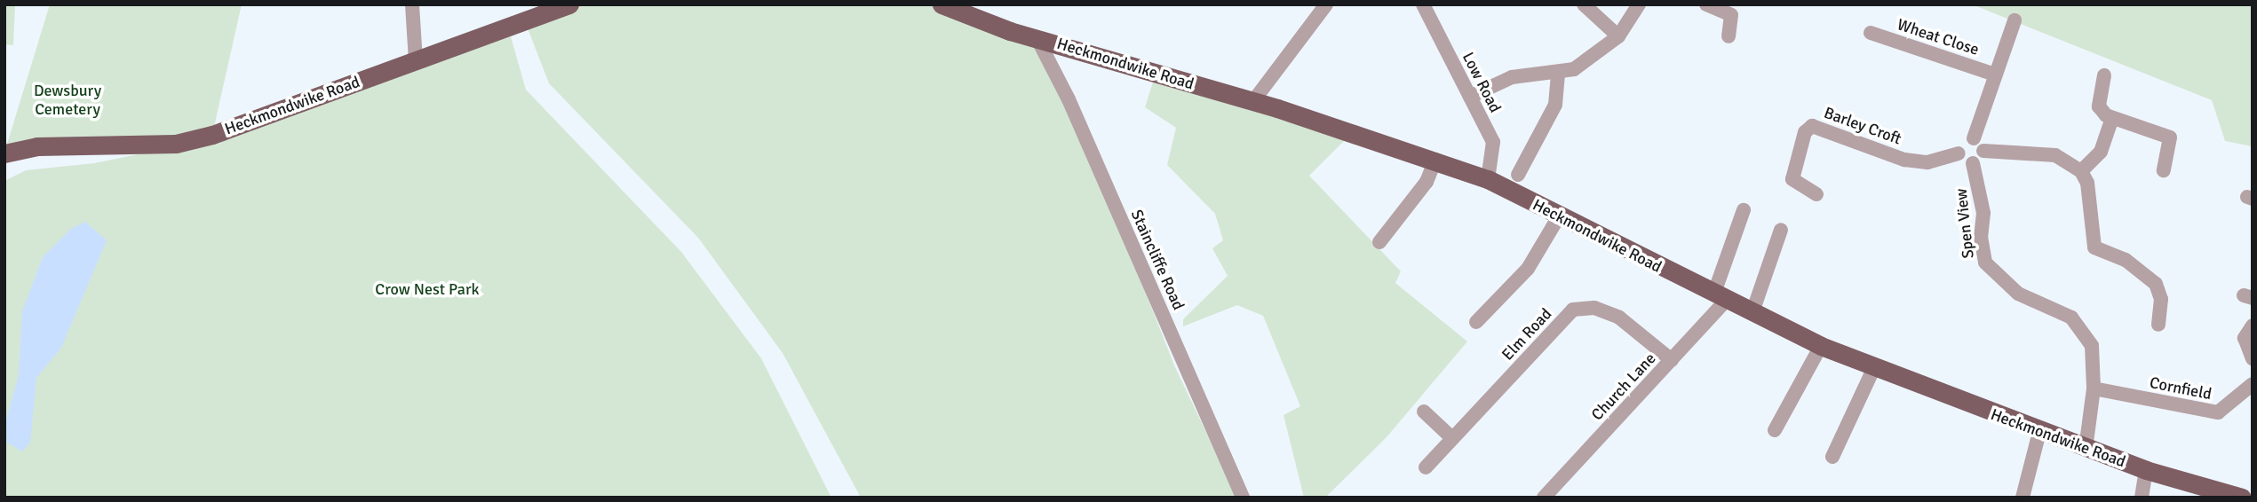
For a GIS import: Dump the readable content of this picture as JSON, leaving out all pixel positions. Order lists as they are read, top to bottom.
{
  "streets": {
    "main road": ["Heckmondwike Road"],
    "street": [
      "Wheat Close",
      "Low Road",
      "Barley Croft",
      "Spen View",
      "Staincliffe Road",
      "Elm Road",
      "Church Lane",
      "Cornfield"
    ]
  },
  "crossings": [
    ["Heckmondwike Road", "Low Road"],
    ["Heckmondwike Road", "Spen View"],
    ["Heckmondwike Road", "Staincliffe Road"],
    ["Heckmondwike Road", "Church Lane"],
    ["Barley Croft", "Spen View"],
    ["Spen View", "Cornfield"],
    ["Elm Road", "Church Lane"]
  ],
  "parks": ["Dewsbury Cemetery", "Crow Nest Park"]
}
